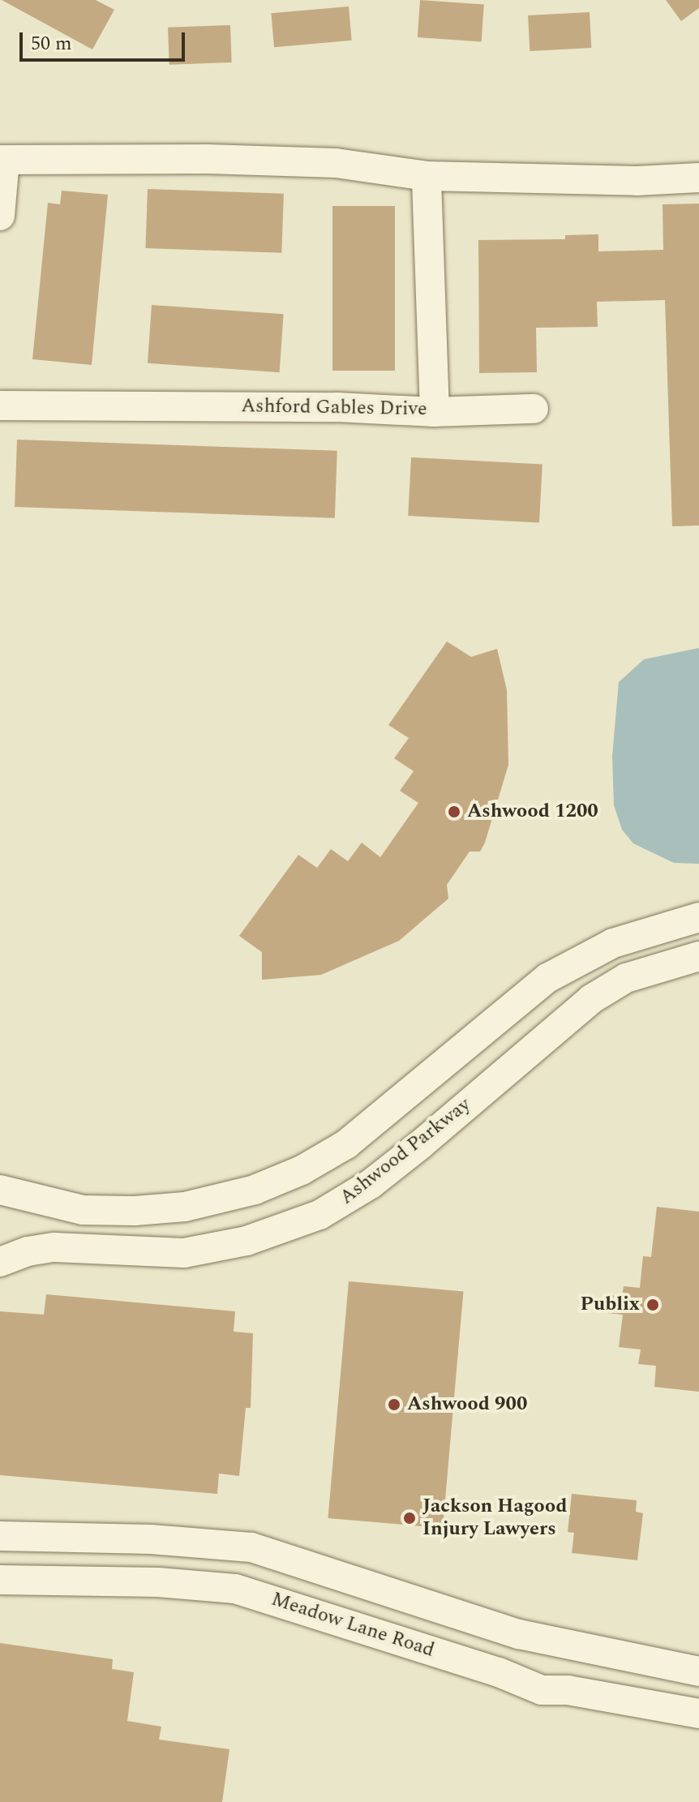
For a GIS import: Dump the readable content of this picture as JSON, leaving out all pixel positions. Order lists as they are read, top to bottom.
{
  "streets": {
    "street": ["Ashford Gables Drive", "Ashwood Parkway", "Meadow Lane Road"]
  },
  "places": [
    "Ashwood 1200",
    "Publix",
    "Ashwood 900",
    "Jackson Hagood Injury Lawyers"
  ],
  "scale_bar": "50 m"
}
